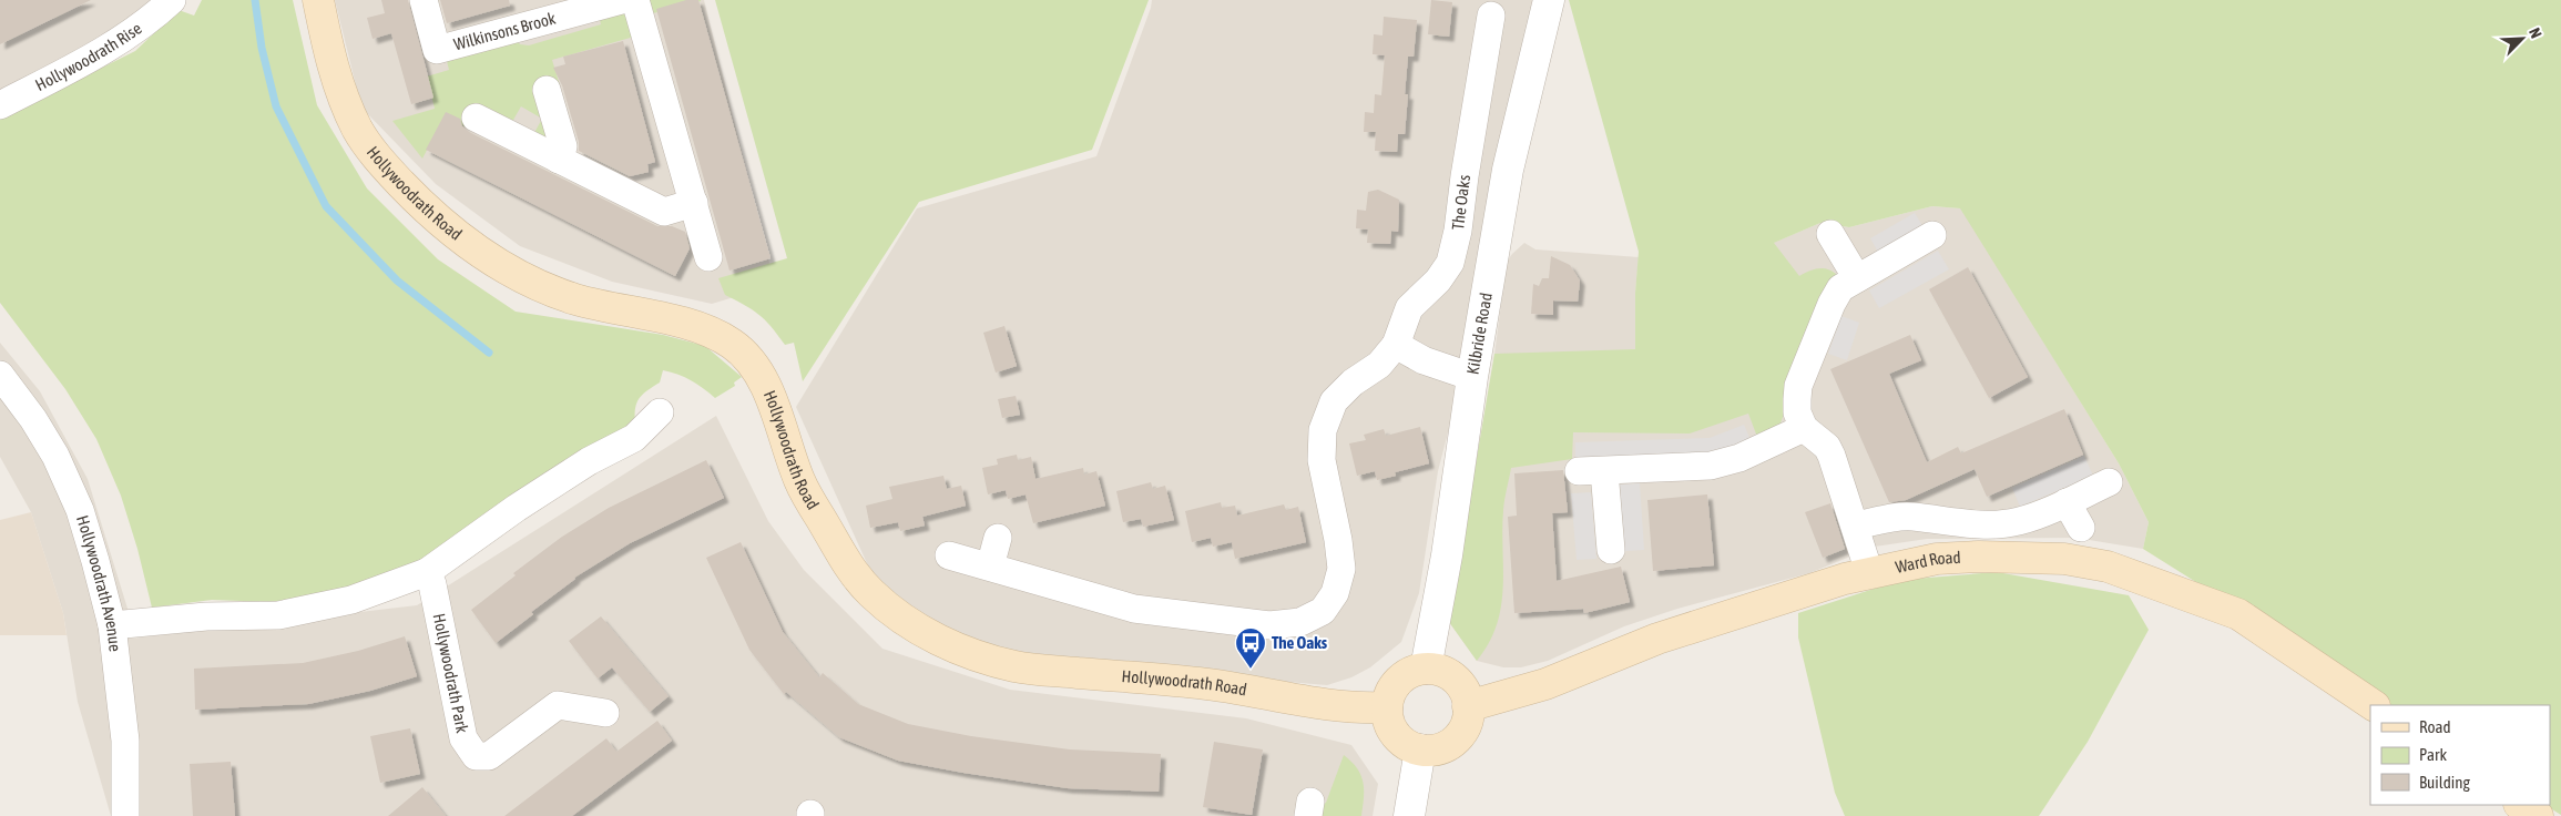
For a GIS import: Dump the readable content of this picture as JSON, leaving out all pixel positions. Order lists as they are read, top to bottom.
{
  "streets": {
    "main road": ["Hollywoodrath Road", "Ward Road"],
    "street": [
      "Wilkinsons Brook",
      "Hollywoodrath Rise",
      "The Oaks",
      "Kilbride Road",
      "Hollywoodrath Avenue",
      "Hollywoodrath Park"
    ]
  },
  "crossings": [
    ["Hollywoodrath Road", "Kilbride Road"],
    ["Hollywoodrath Road", "Ward Road"],
    ["Kilbride Road", "Ward Road"]
  ],
  "places": {
    "bus stop": ["The Oaks"]
  },
  "legend": ["Road", "Park", "Building"],
  "north": "top right"
}
